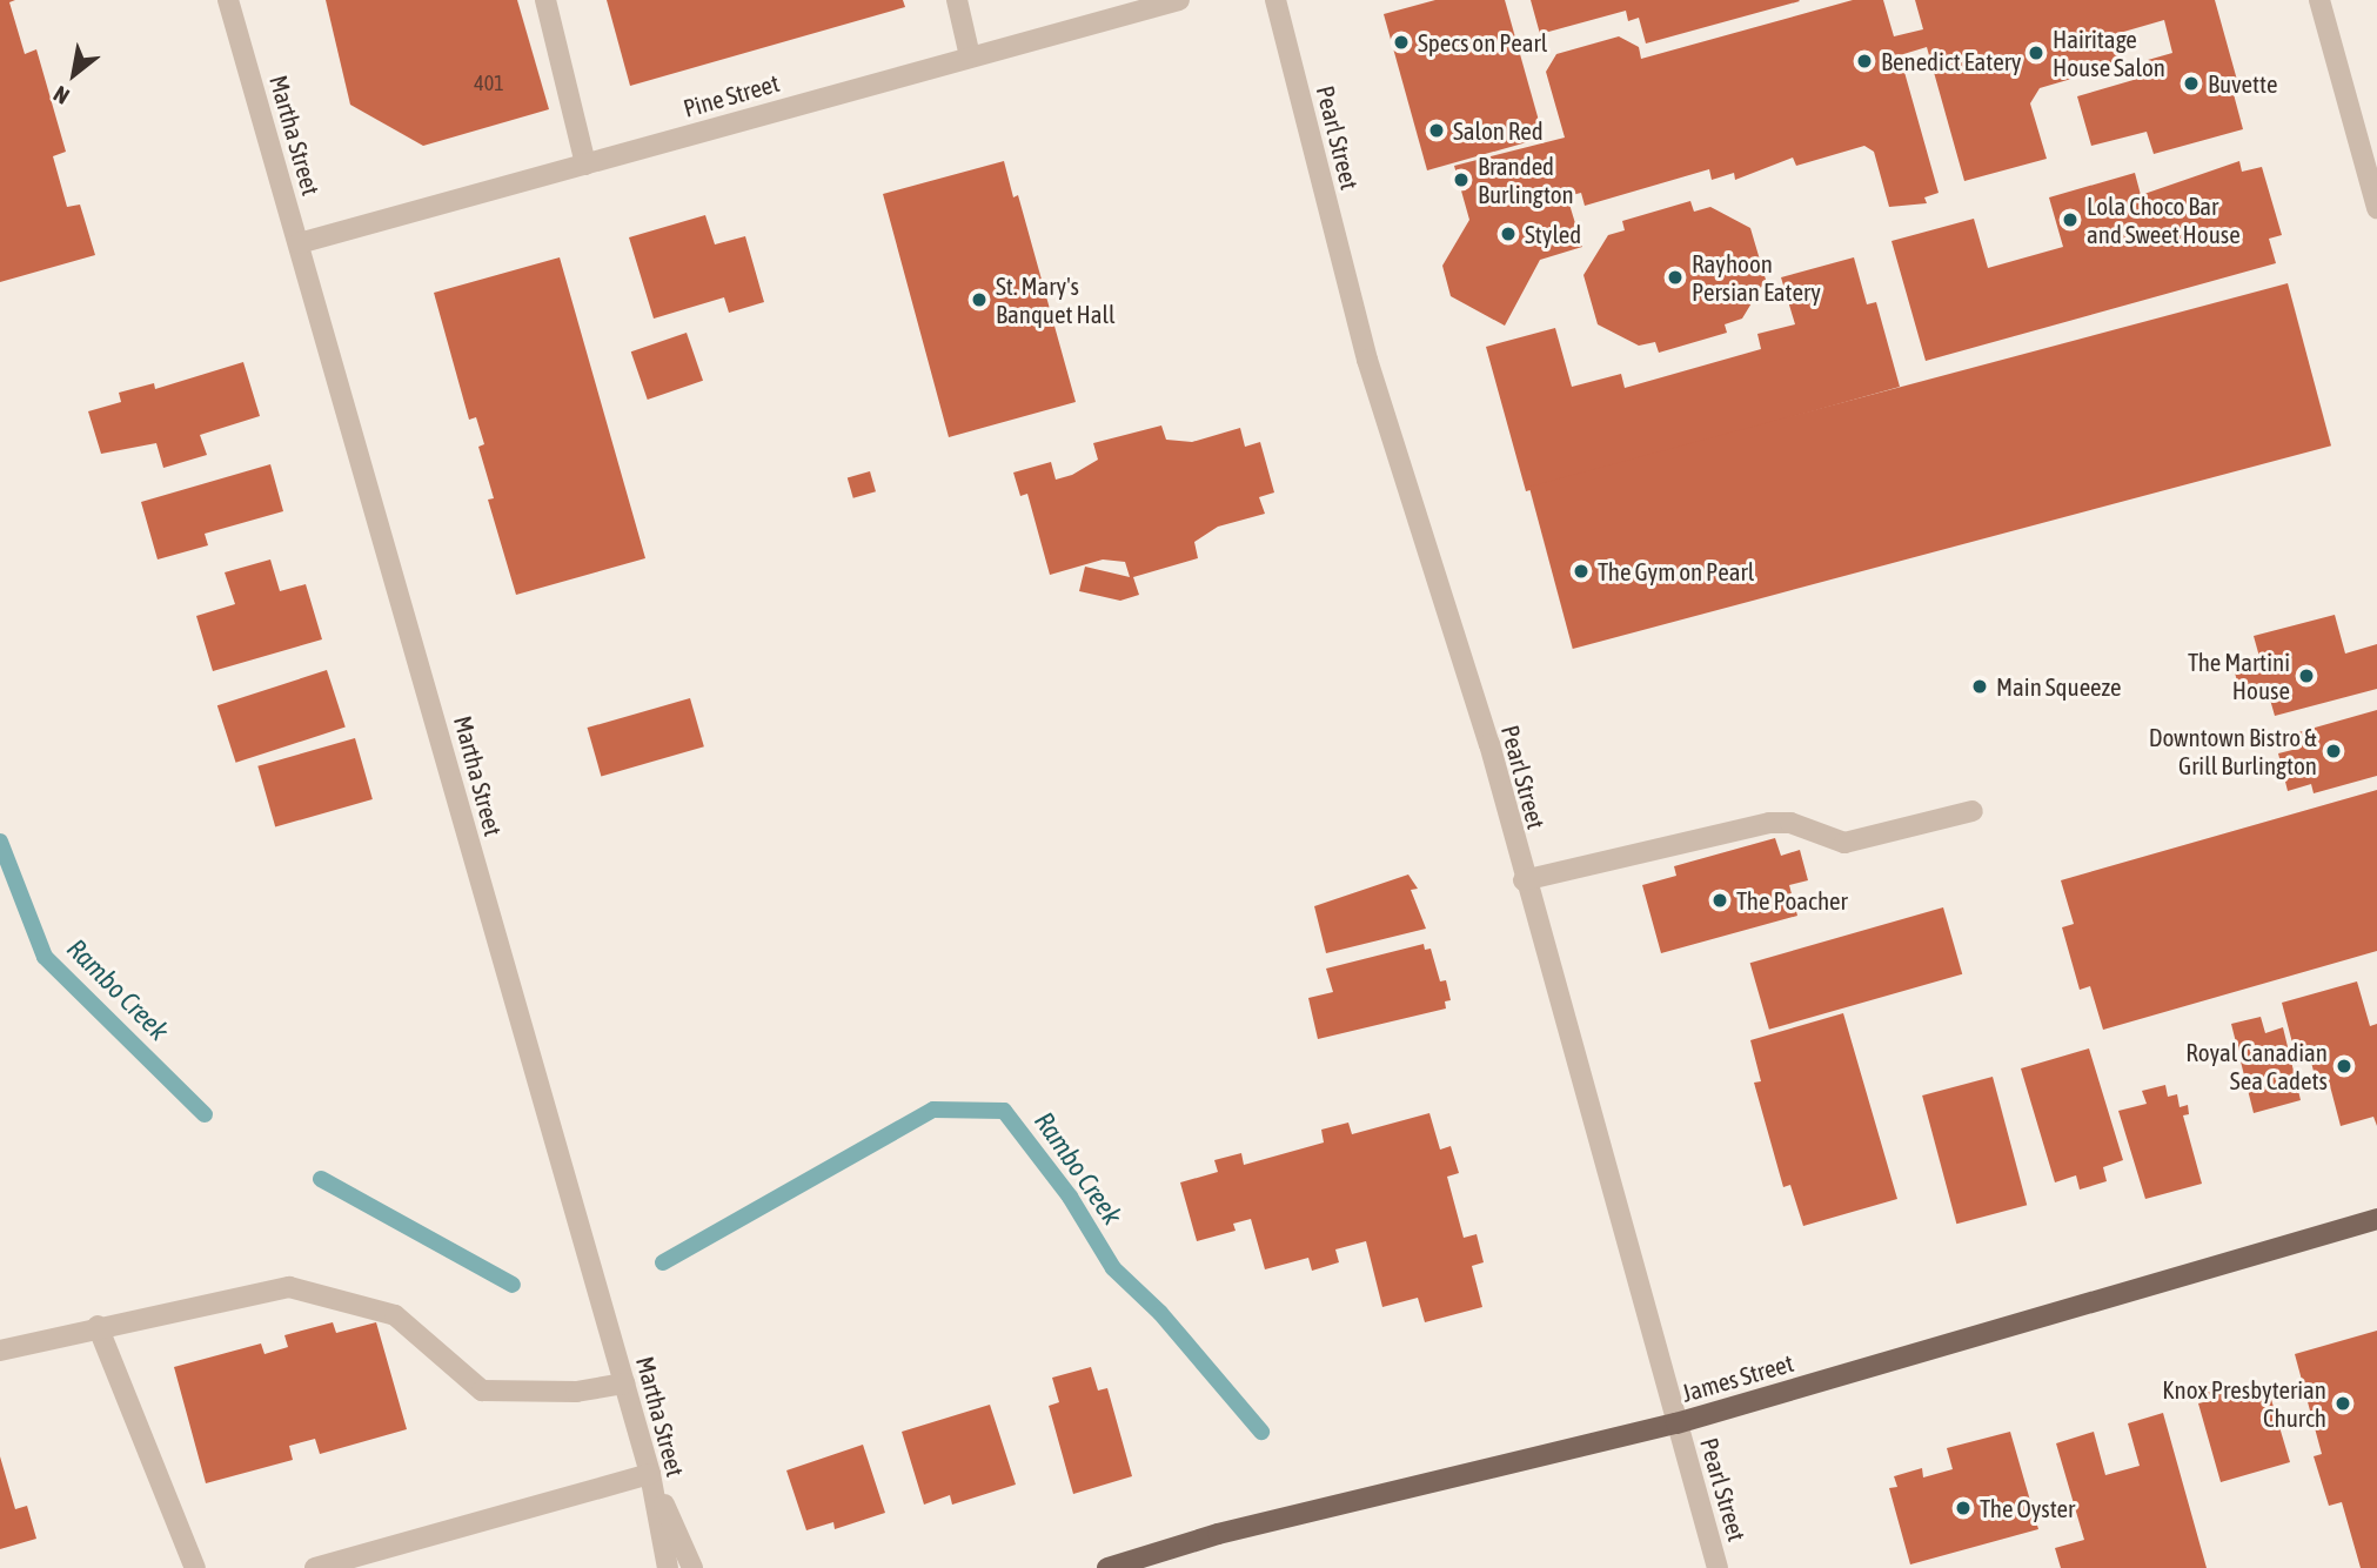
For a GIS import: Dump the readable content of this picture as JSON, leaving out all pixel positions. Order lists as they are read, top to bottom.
{
  "streets": {
    "main road": ["James Street"],
    "street": ["Pine Street", "Martha Street", "Pearl Street"]
  },
  "crossings": [
    ["Pine Street", "Martha Street"],
    ["Pearl Street", "James Street"]
  ],
  "water": ["Rambo Creek"],
  "places": [
    "Specs on Pearl",
    "Hairitage House Salon",
    "Benedict Eatery",
    "Buvette",
    "Salon Red",
    "Branded Burlington",
    "Lola Choco Bar and Sweet House",
    "Styled",
    "Rayhoon Persian Eatery",
    "St. Mary's Banquet Hall",
    "The Gym on Pearl",
    "The Martini House",
    "Main Squeeze",
    "Downtown Bistro & Grill Burlington",
    "The Poacher",
    "Royal Canadian Sea Cadets",
    "Knox Presbyterian Church",
    "The Oyster"
  ],
  "house_numbers": ["401"],
  "north": "bottom left"
}
